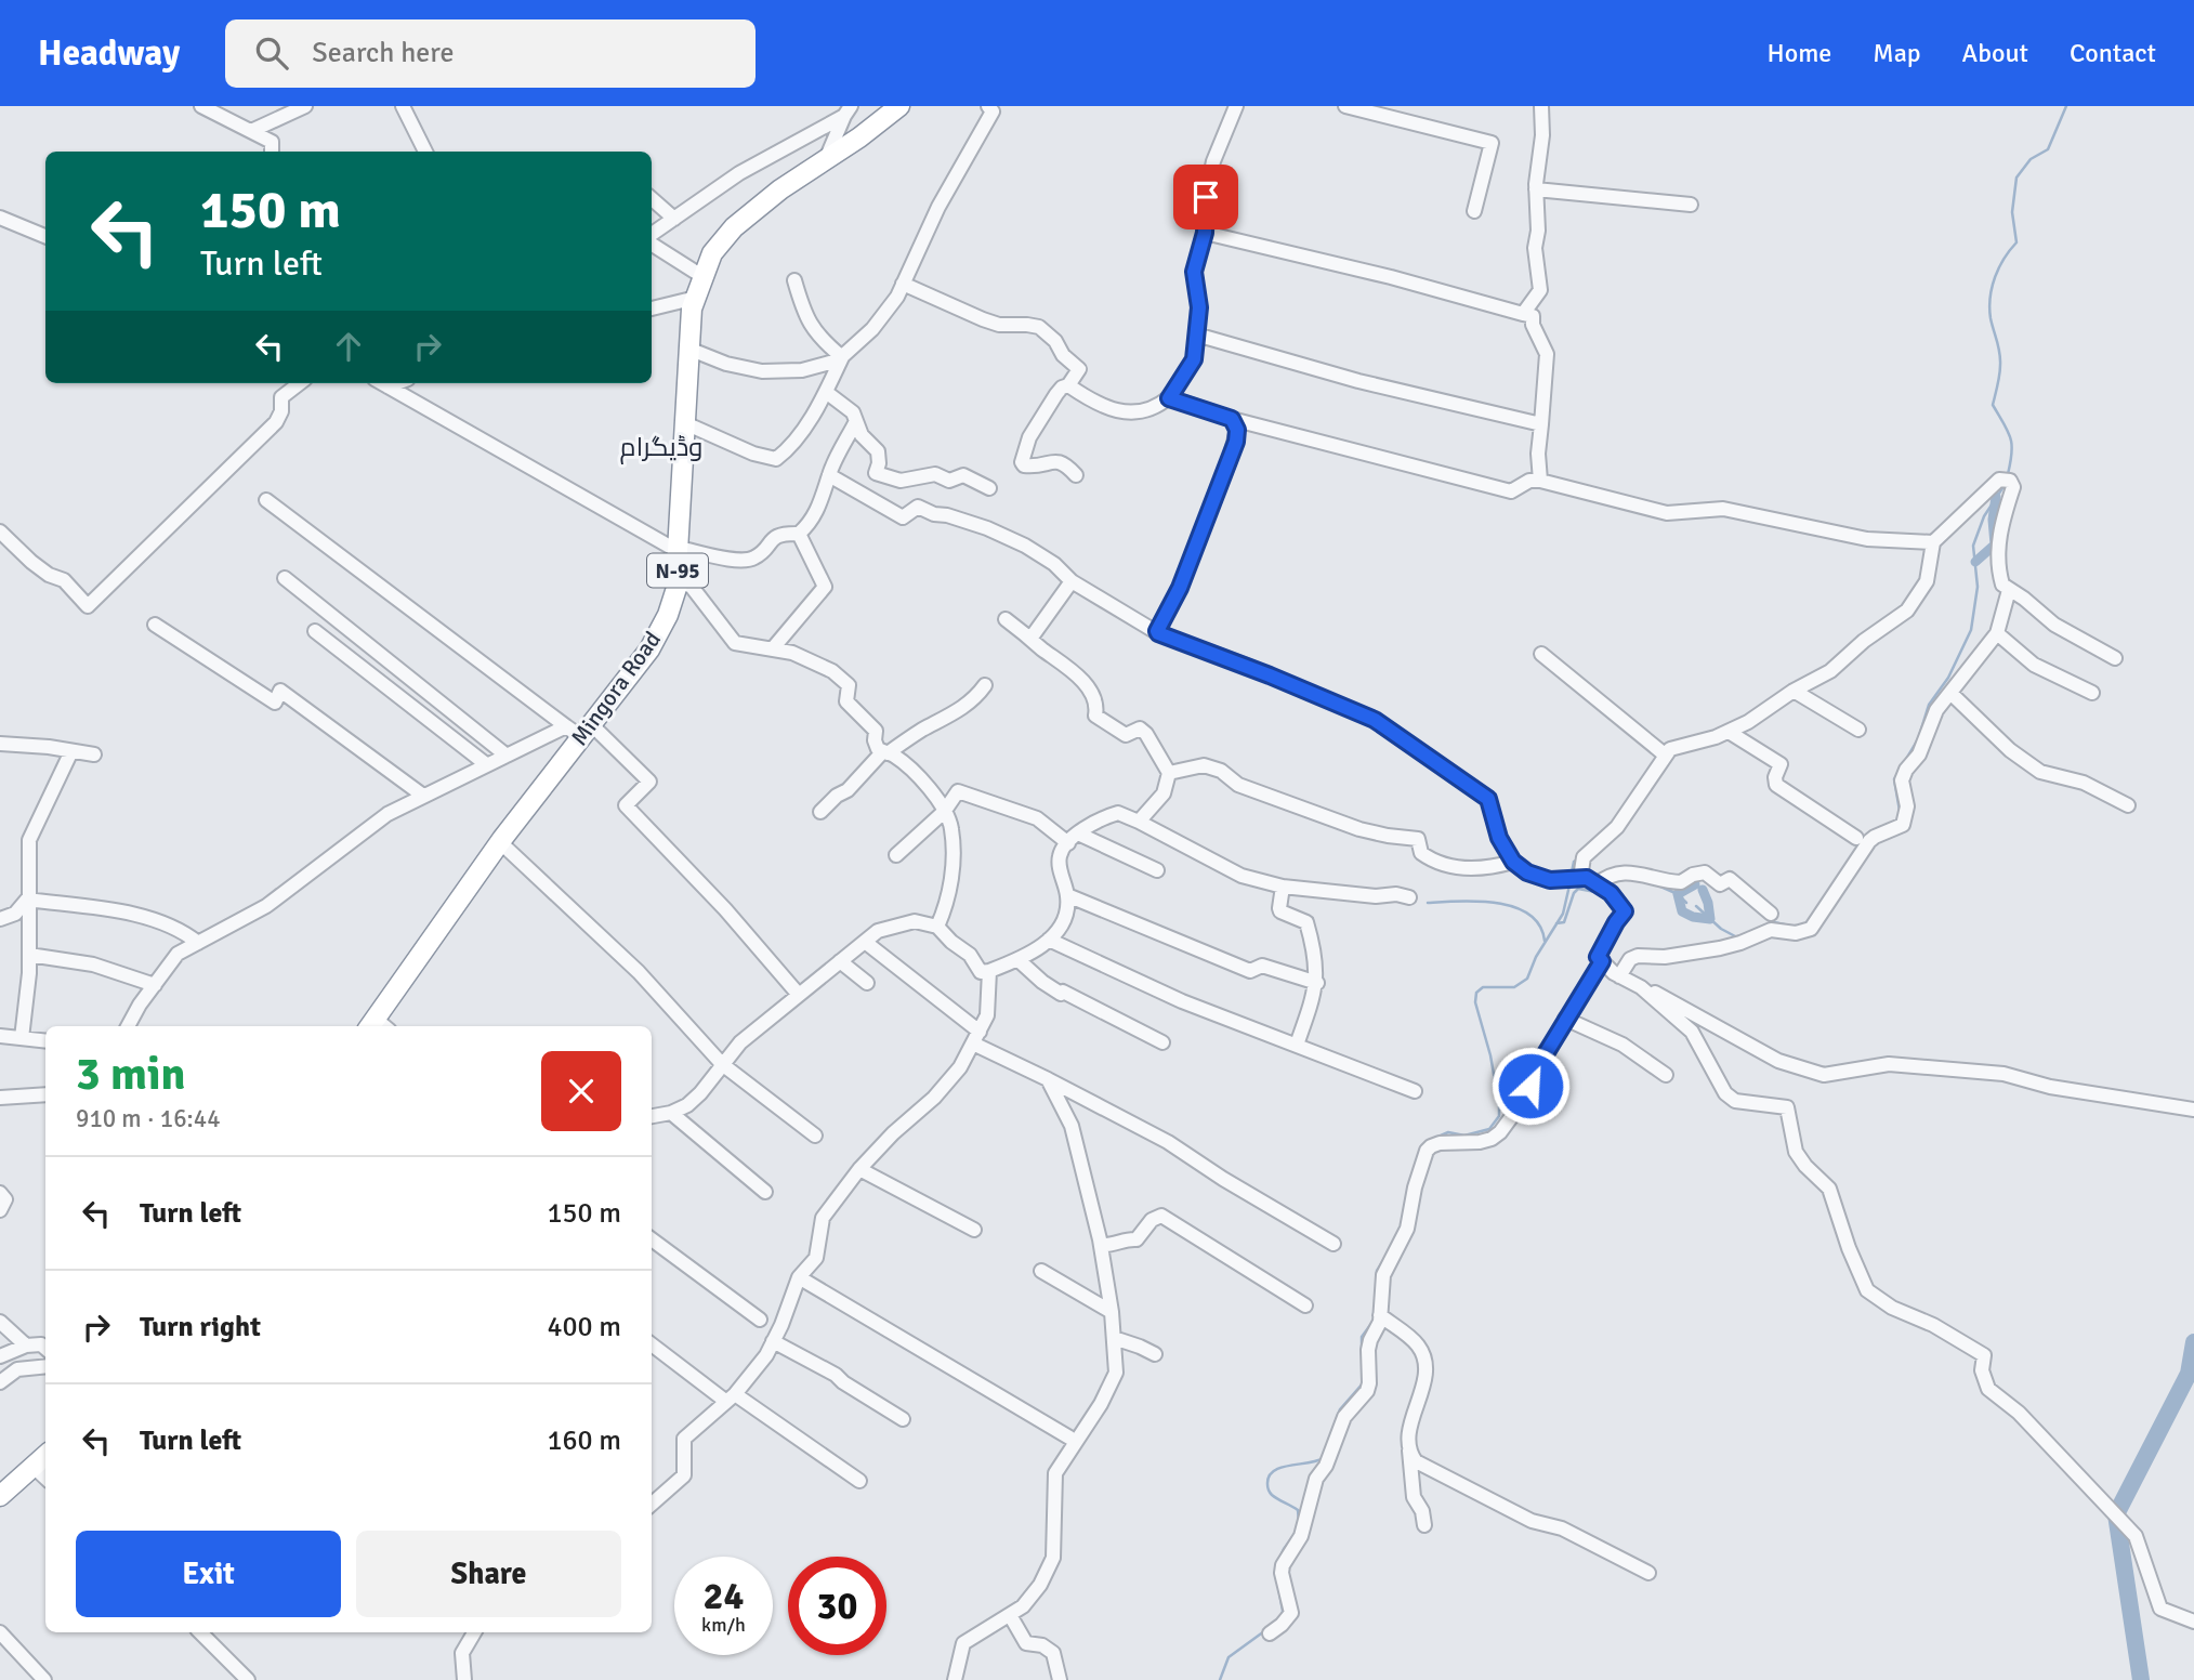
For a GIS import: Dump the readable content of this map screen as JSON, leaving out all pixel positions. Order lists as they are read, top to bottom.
{
  "streets": {
    "highway": ["N-95", "Mingora Road"]
  },
  "districts": ["وڈیگرام"],
  "page": {
    "header": "Headway",
    "search": "Search here",
    "nav": [
      "Home",
      "Map",
      "About",
      "Contact"
    ],
    "turn": ["150 m", "Turn left"],
    "heading": ["3 min", "910 m · 16:44"],
    "list": [
      {
        "name": "Turn left",
        "value": "150 m"
      },
      {
        "name": "Turn right",
        "value": "400 m"
      },
      {
        "name": "Turn left",
        "value": "160 m"
      }
    ],
    "buttons": ["Exit", "Share"],
    "speed": "24 km/h",
    "limit": "30"
  }
}
